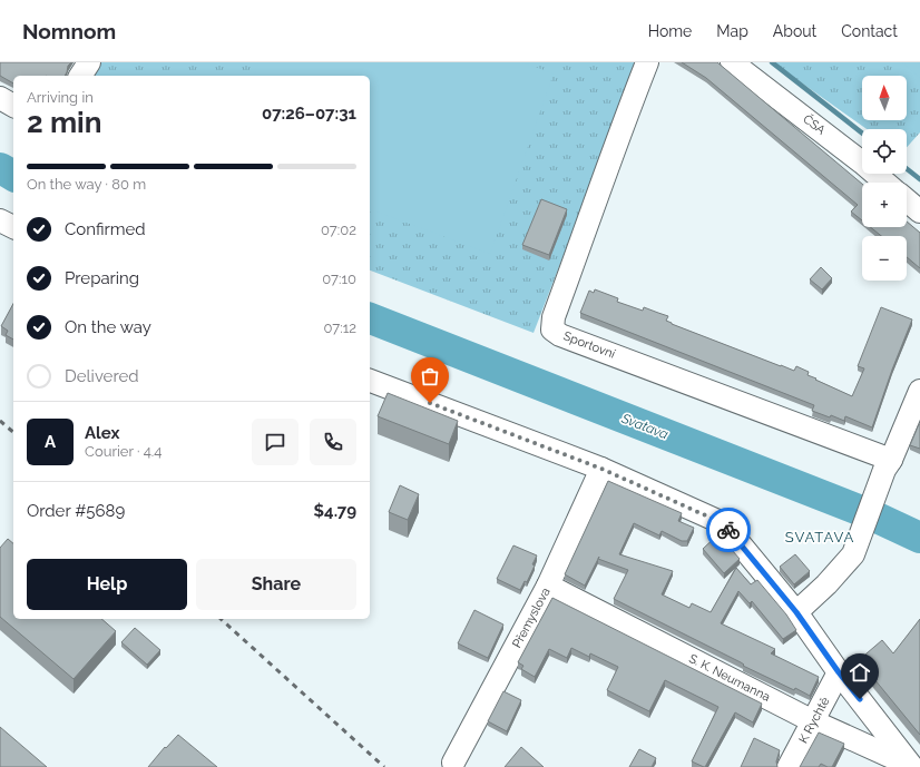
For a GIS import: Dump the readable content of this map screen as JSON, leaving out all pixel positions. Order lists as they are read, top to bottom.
{
  "streets": {
    "street": [
      "ČSA",
      "Sportovní",
      "Přemyslova",
      "S. K. Neumanna",
      "K Rychtě"
    ]
  },
  "crossings": [
    ["Přemyslova", "S. K. Neumanna"],
    ["S. K. Neumanna", "K Rychtě"]
  ],
  "districts": ["SVATAVA"],
  "water": ["Svatava"],
  "north": "top",
  "page": {
    "header": "Nomnom",
    "nav": [
      "Home",
      "Map",
      "About",
      "Contact"
    ],
    "map_buttons": ["+", "−"],
    "heading": ["2 min", "Arriving in", "07:26–07:31"],
    "panel": [
      "Alex",
      "Courier · 4.4",
      "Order #5689",
      "$4.79"
    ],
    "bar": "On the way · 80 m",
    "list": [
      ["Confirmed", "07:02"],
      ["Preparing", "07:10"],
      ["On the way", "07:12"],
      "Delivered"
    ],
    "round": "A",
    "buttons": ["Help", "Share"]
  }
}
